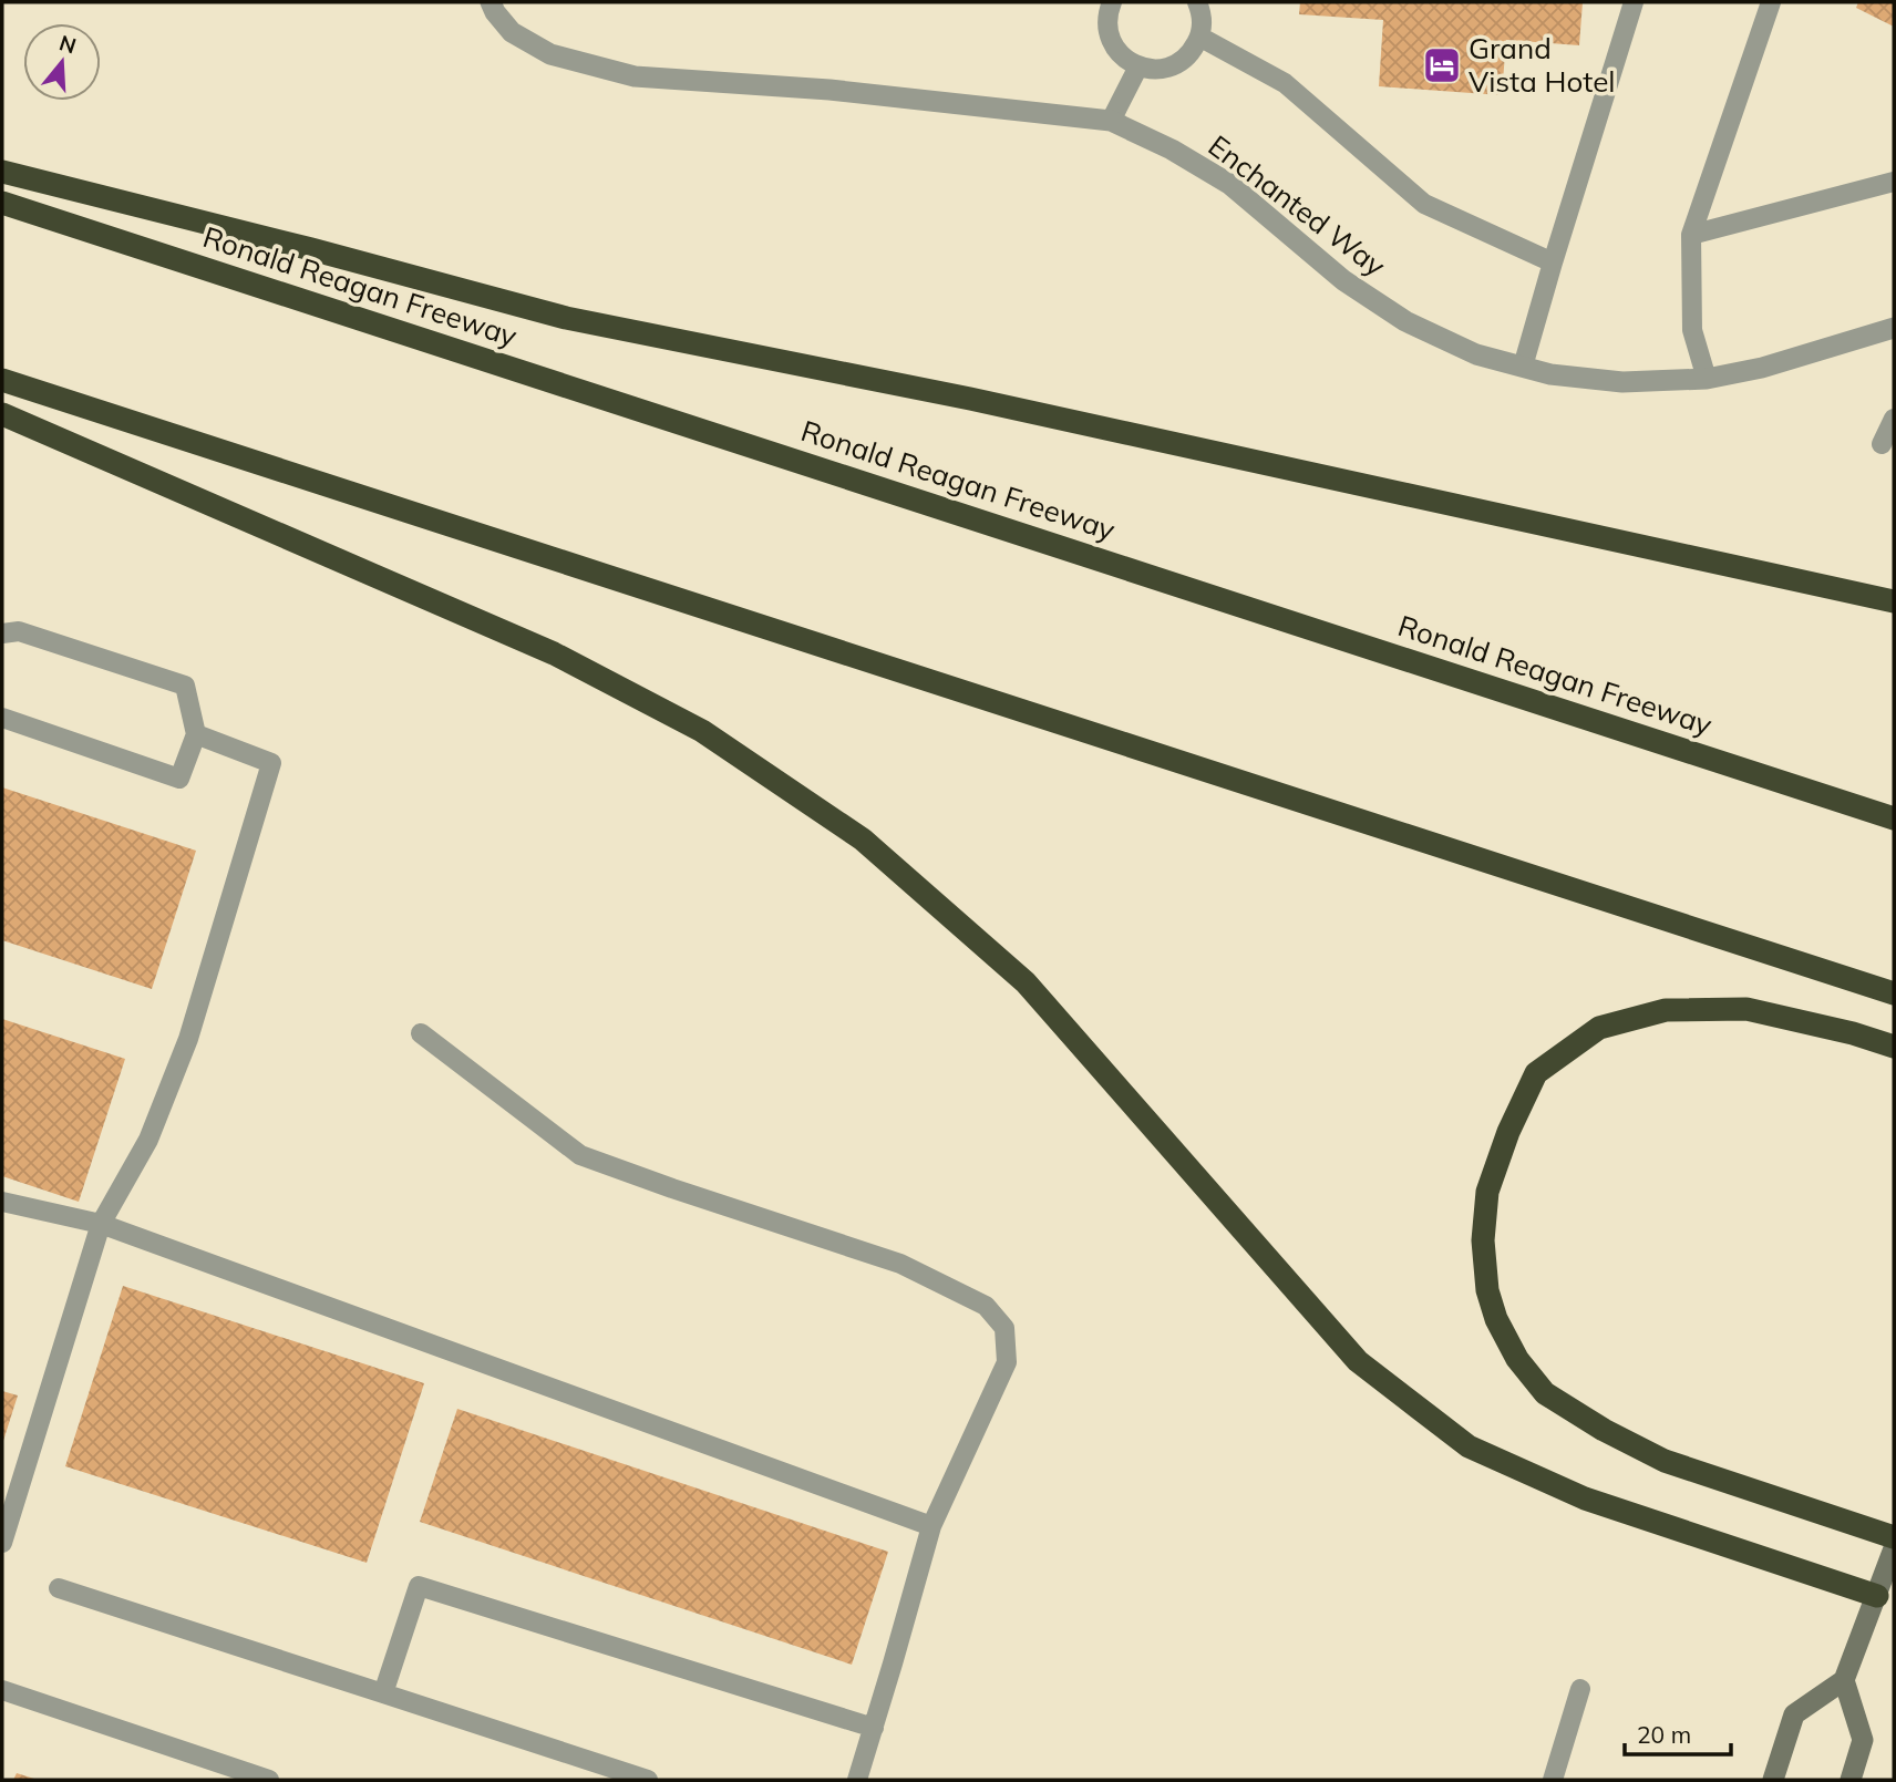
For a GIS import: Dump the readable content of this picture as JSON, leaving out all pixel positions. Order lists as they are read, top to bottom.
{
  "streets": {
    "highway": ["Ronald Reagan Freeway"],
    "street": ["Enchanted Way"]
  },
  "places": {
    "hotel": ["Grand Vista Hotel"]
  },
  "scale_bar": "20 m",
  "north": "top"
}
